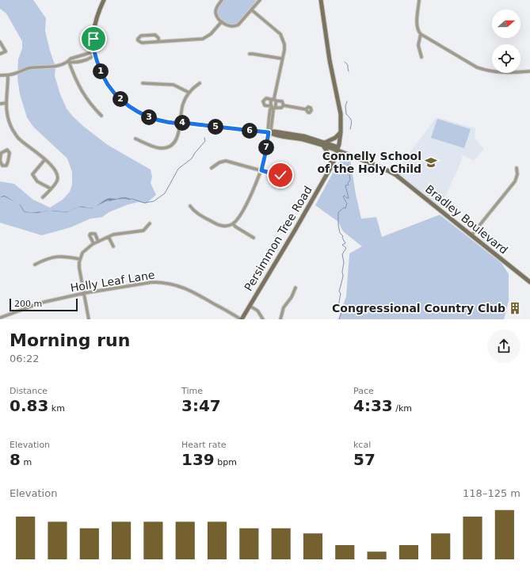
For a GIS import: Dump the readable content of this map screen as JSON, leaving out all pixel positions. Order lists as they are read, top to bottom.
{
  "streets": {
    "main road": ["Bradley Boulevard", "Persimmon Tree Road"],
    "street": ["Holly Leaf Lane"]
  },
  "crossings": [
    ["Bradley Boulevard", "Persimmon Tree Road"],
    ["Persimmon Tree Road", "Holly Leaf Lane"]
  ],
  "places": {
    "school or university": ["Connelly School of the Holy Child"],
    "building": ["Congressional Country Club"]
  },
  "scale_bar": "200 m",
  "north": "right",
  "page": {
    "pins": [
      "1",
      "2",
      "3",
      "4",
      "5",
      "6",
      "7"
    ],
    "scale": "200 m",
    "heading": ["Morning run", "06:22"],
    "stats": [
      ["Distance", "0.83 km"],
      ["Time", "3:47"],
      ["Pace", "4:33 /km"],
      ["Elevation", "8 m"],
      ["Heart rate", "139 bpm"],
      ["kcal", "57"]
    ],
    "chart": ["Elevation", "118–125 m"]
  }
}
